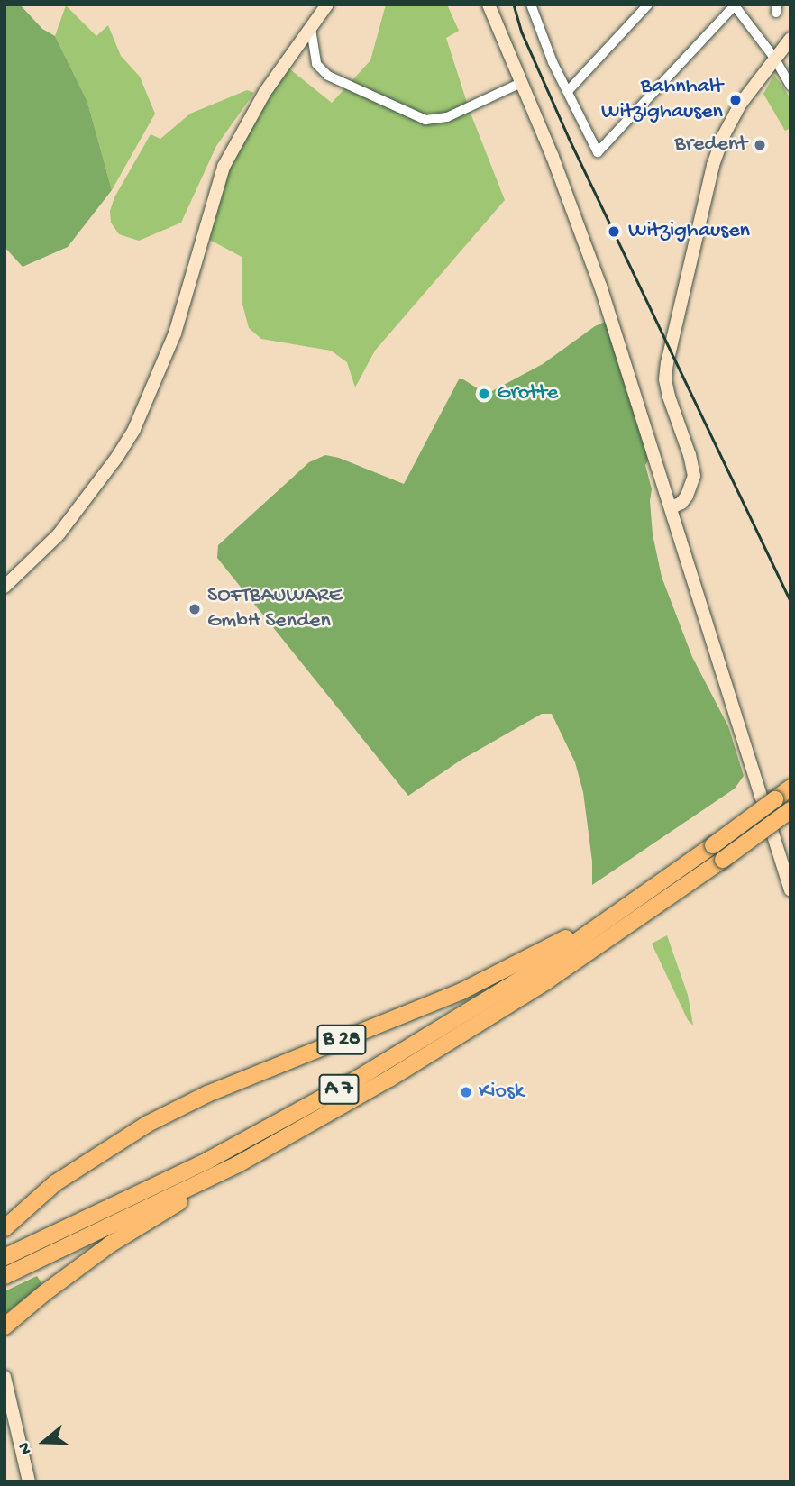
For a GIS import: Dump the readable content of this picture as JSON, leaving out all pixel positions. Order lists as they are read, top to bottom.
{
  "streets": {
    "highway": ["B 28", "A 7"]
  },
  "crossings": [
    ["B 28", "A 7"]
  ],
  "places": [
    "Bahnhalt Witzighausen",
    "Bredent",
    "Witzighausen",
    "Grotte",
    "SOFTBAUWARE GmbH Senden",
    "Kiosk"
  ],
  "north": "left"
}
